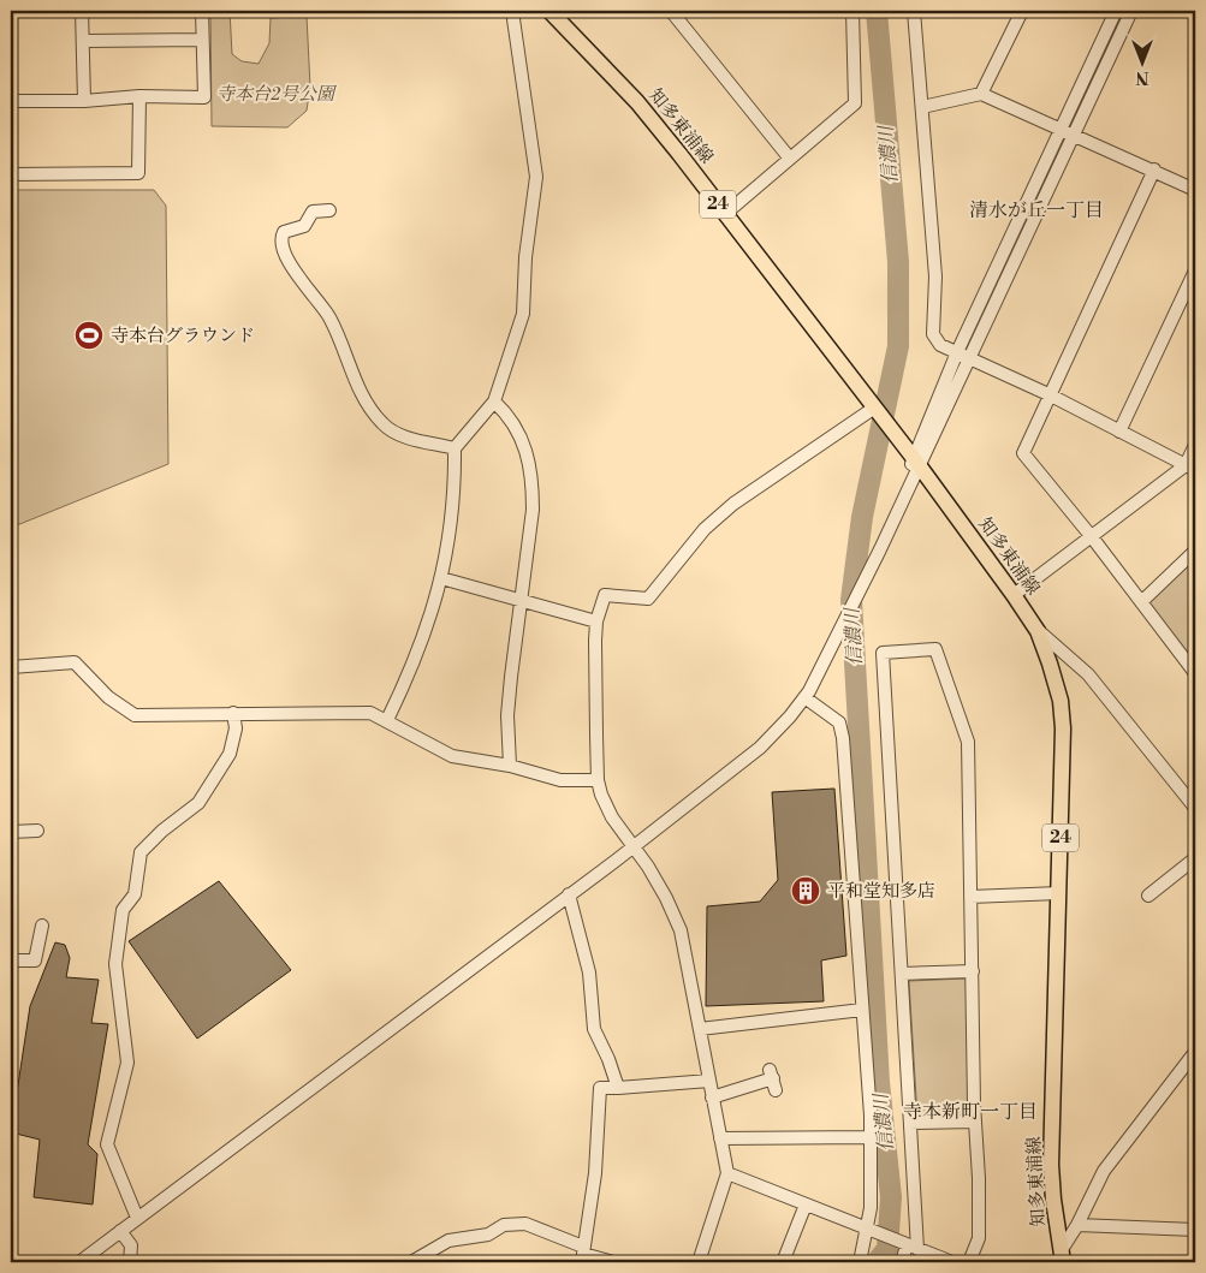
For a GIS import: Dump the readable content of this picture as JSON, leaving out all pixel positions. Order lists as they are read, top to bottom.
{
  "streets": {
    "main road": ["知多東浦線", "24"]
  },
  "districts": ["清水が丘一丁目", "寺本新町一丁目"],
  "water": ["信濃川"],
  "parks": ["寺本台2号公園"],
  "places": {
    "sports": ["寺本台グラウンド"],
    "building": ["平和堂知多店"]
  },
  "north": "bottom"
}
